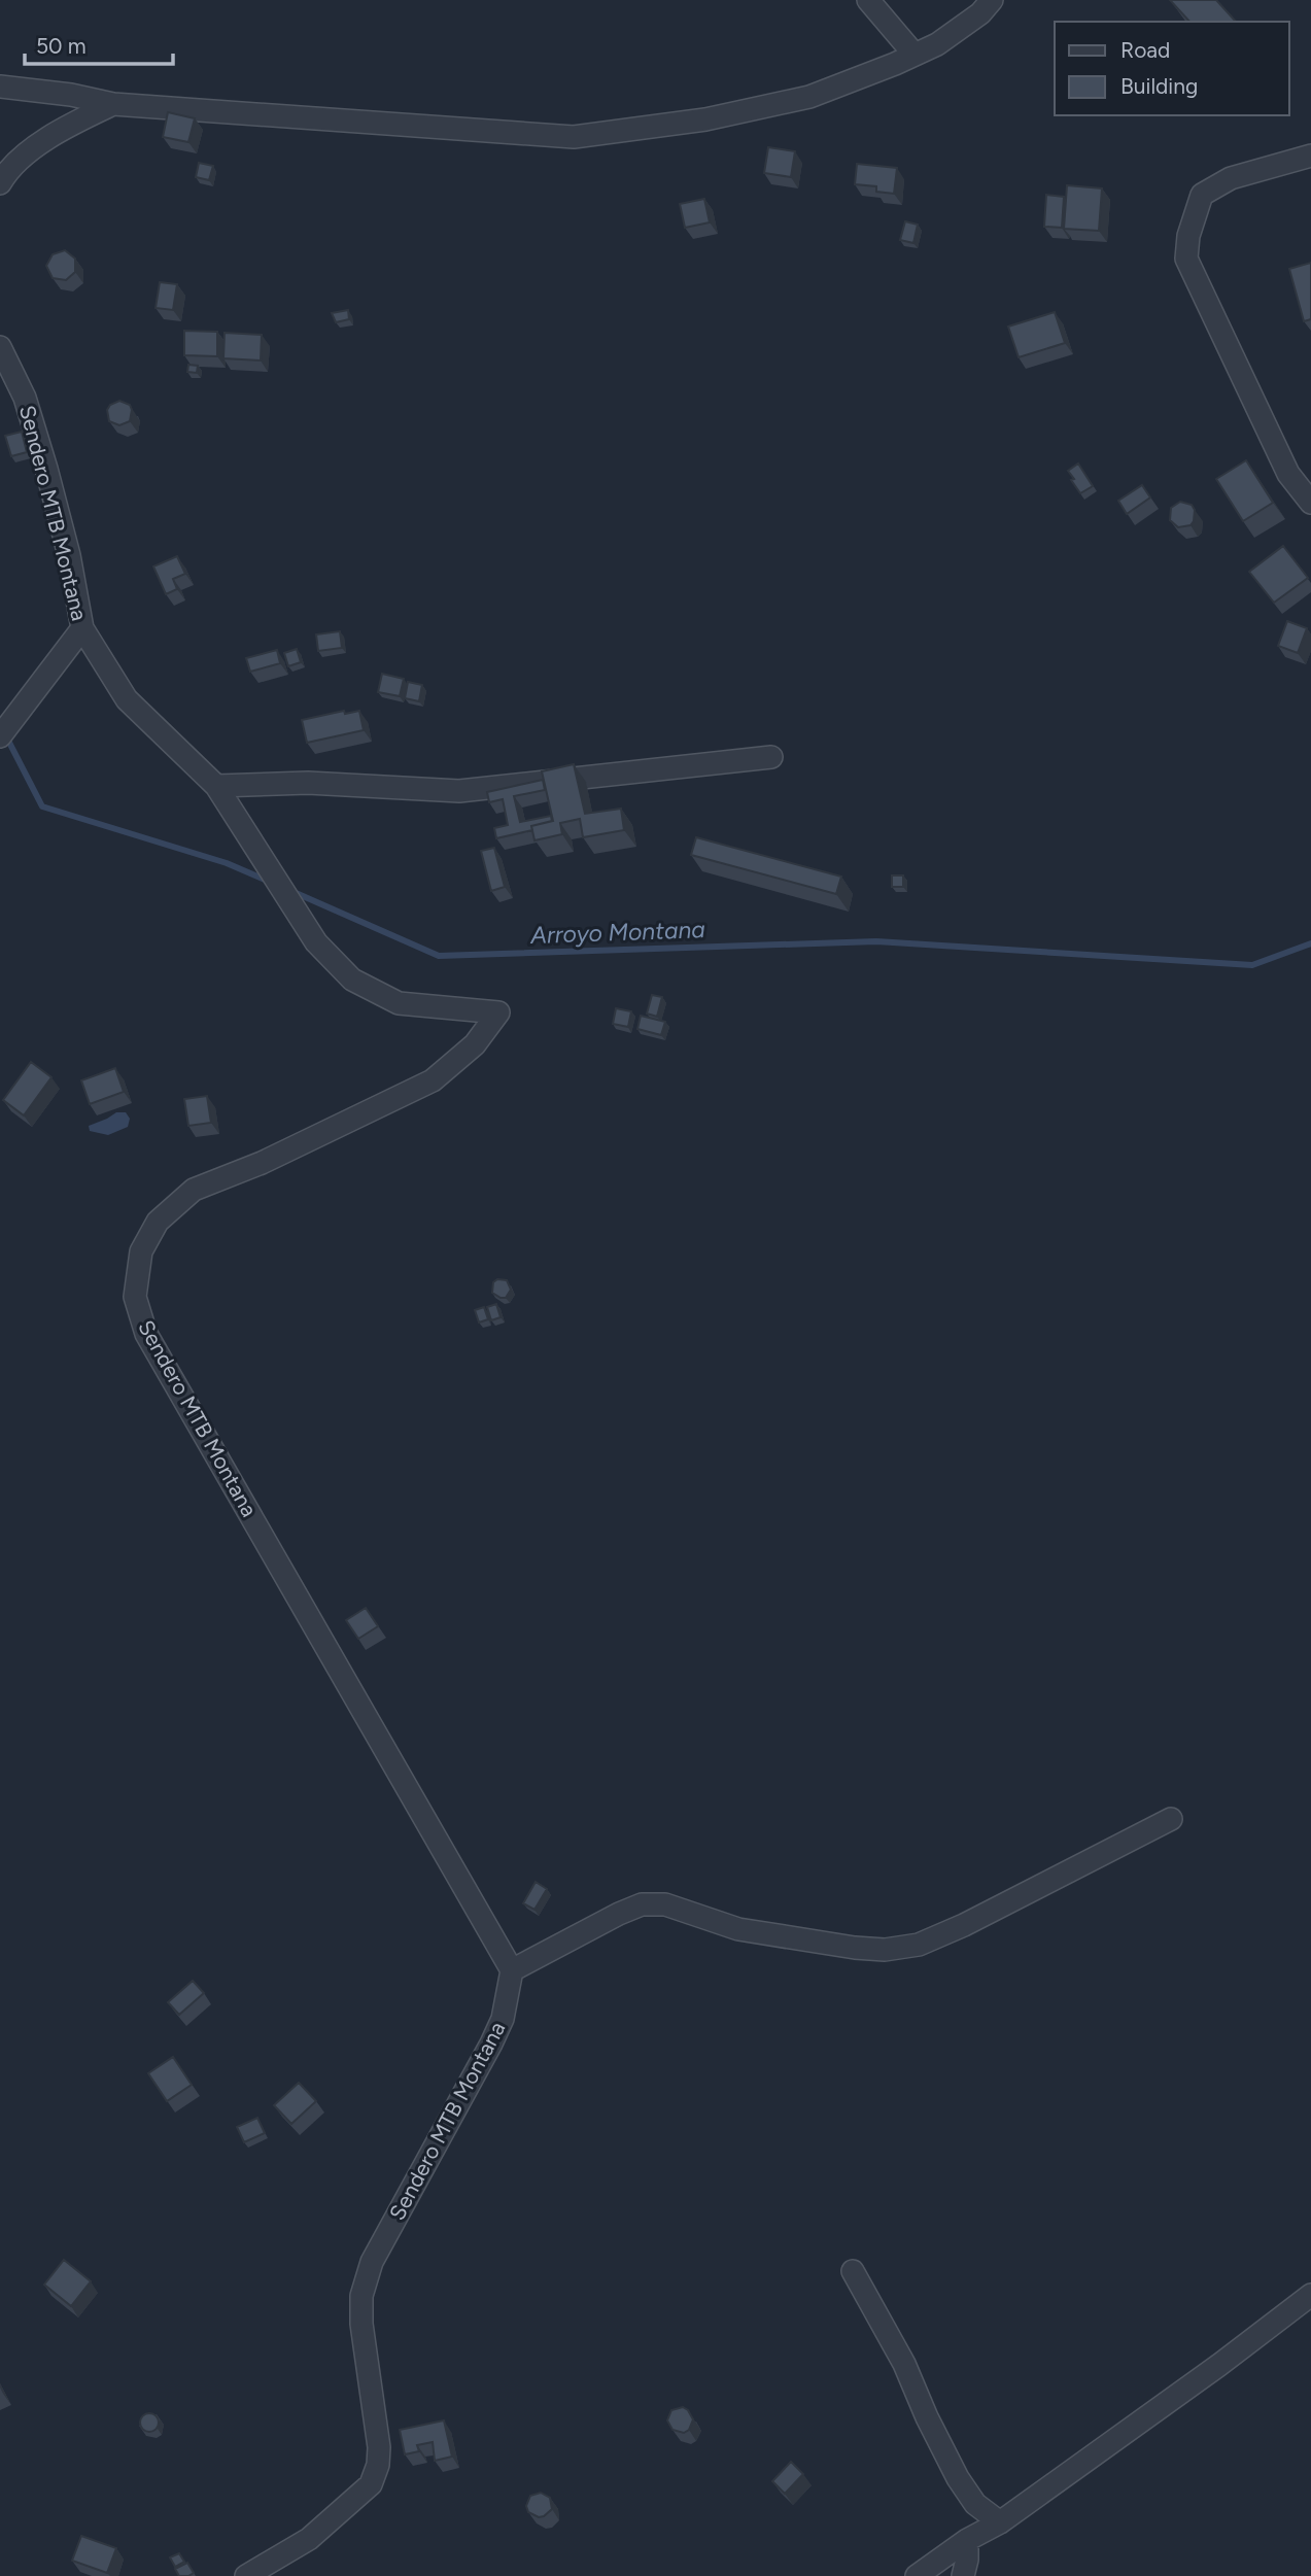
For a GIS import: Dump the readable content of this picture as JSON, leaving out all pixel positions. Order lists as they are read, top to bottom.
{
  "streets": {
    "street": ["Sendero MTB Montana"]
  },
  "water": ["Arroyo Montana"],
  "legend": ["Road", "Building"],
  "scale_bar": "50 m"
}
